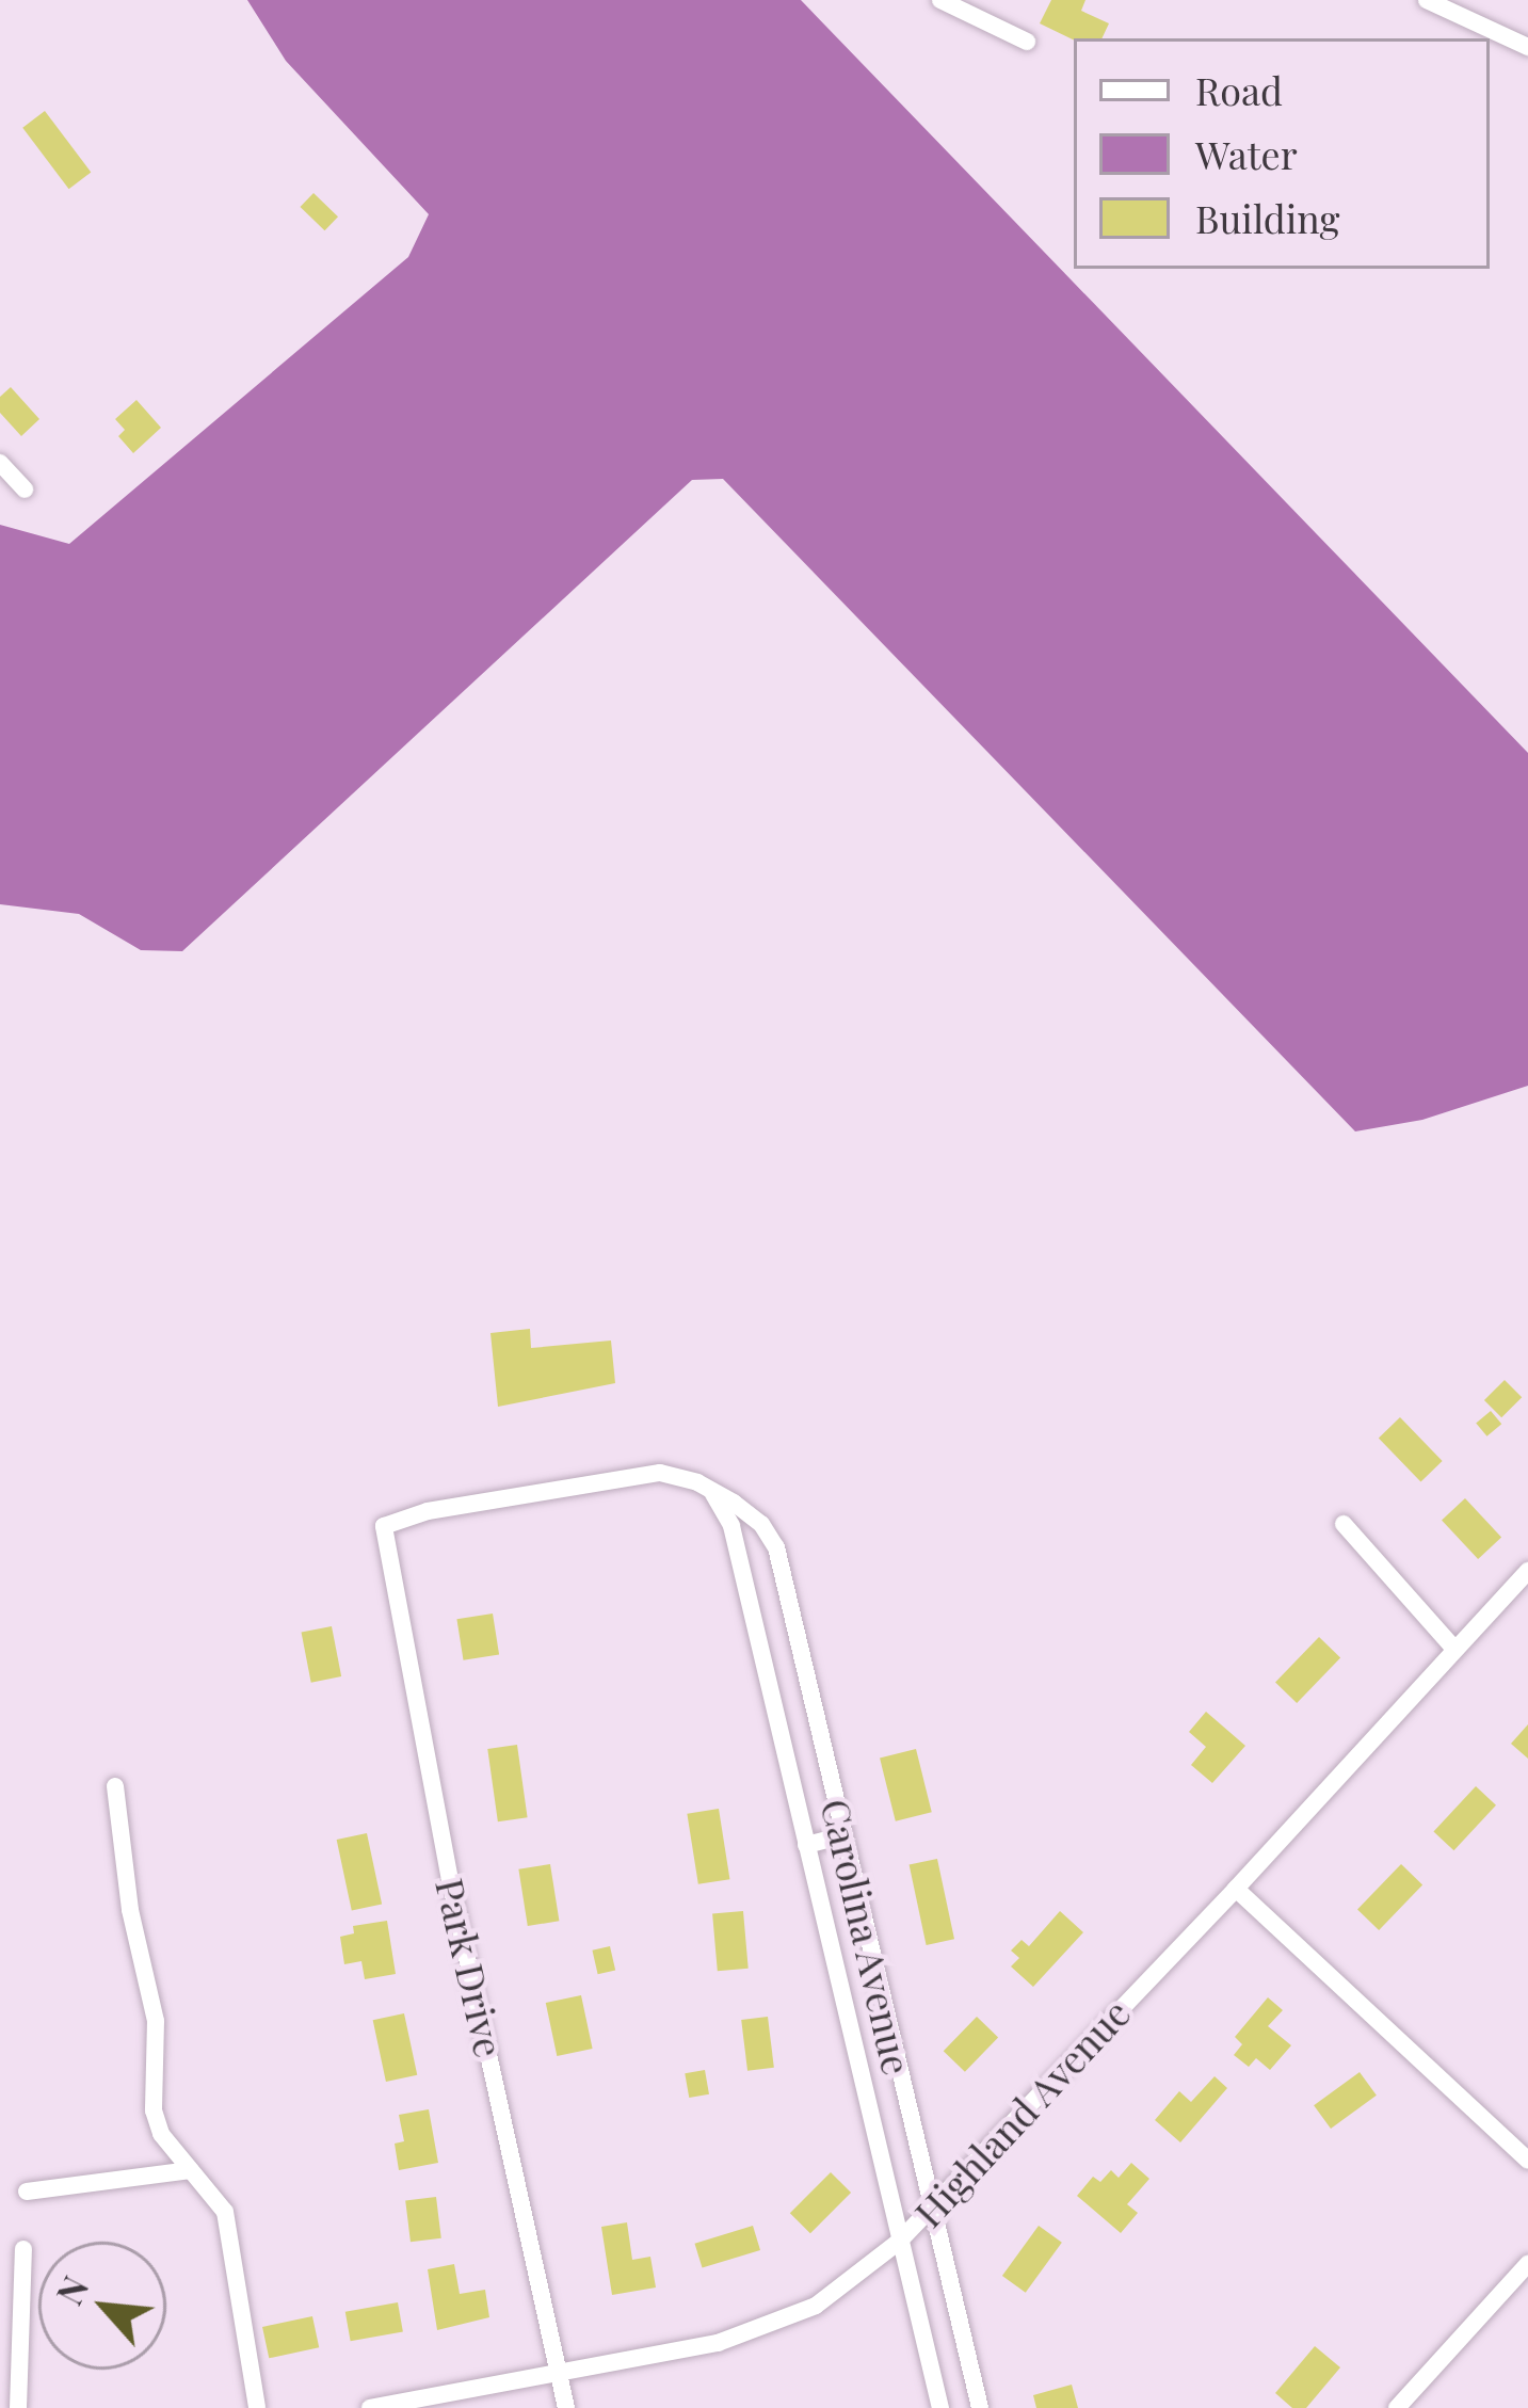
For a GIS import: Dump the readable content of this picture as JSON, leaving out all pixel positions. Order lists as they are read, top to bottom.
{
  "streets": {
    "street": ["Carolina Avenue", "Park Drive", "Highland Avenue"]
  },
  "crossings": [
    ["Carolina Avenue", "Park Drive"],
    ["Carolina Avenue", "Highland Avenue"],
    ["Park Drive", "Highland Avenue"]
  ],
  "legend": ["Road", "Water", "Building"],
  "north": "top left"
}
